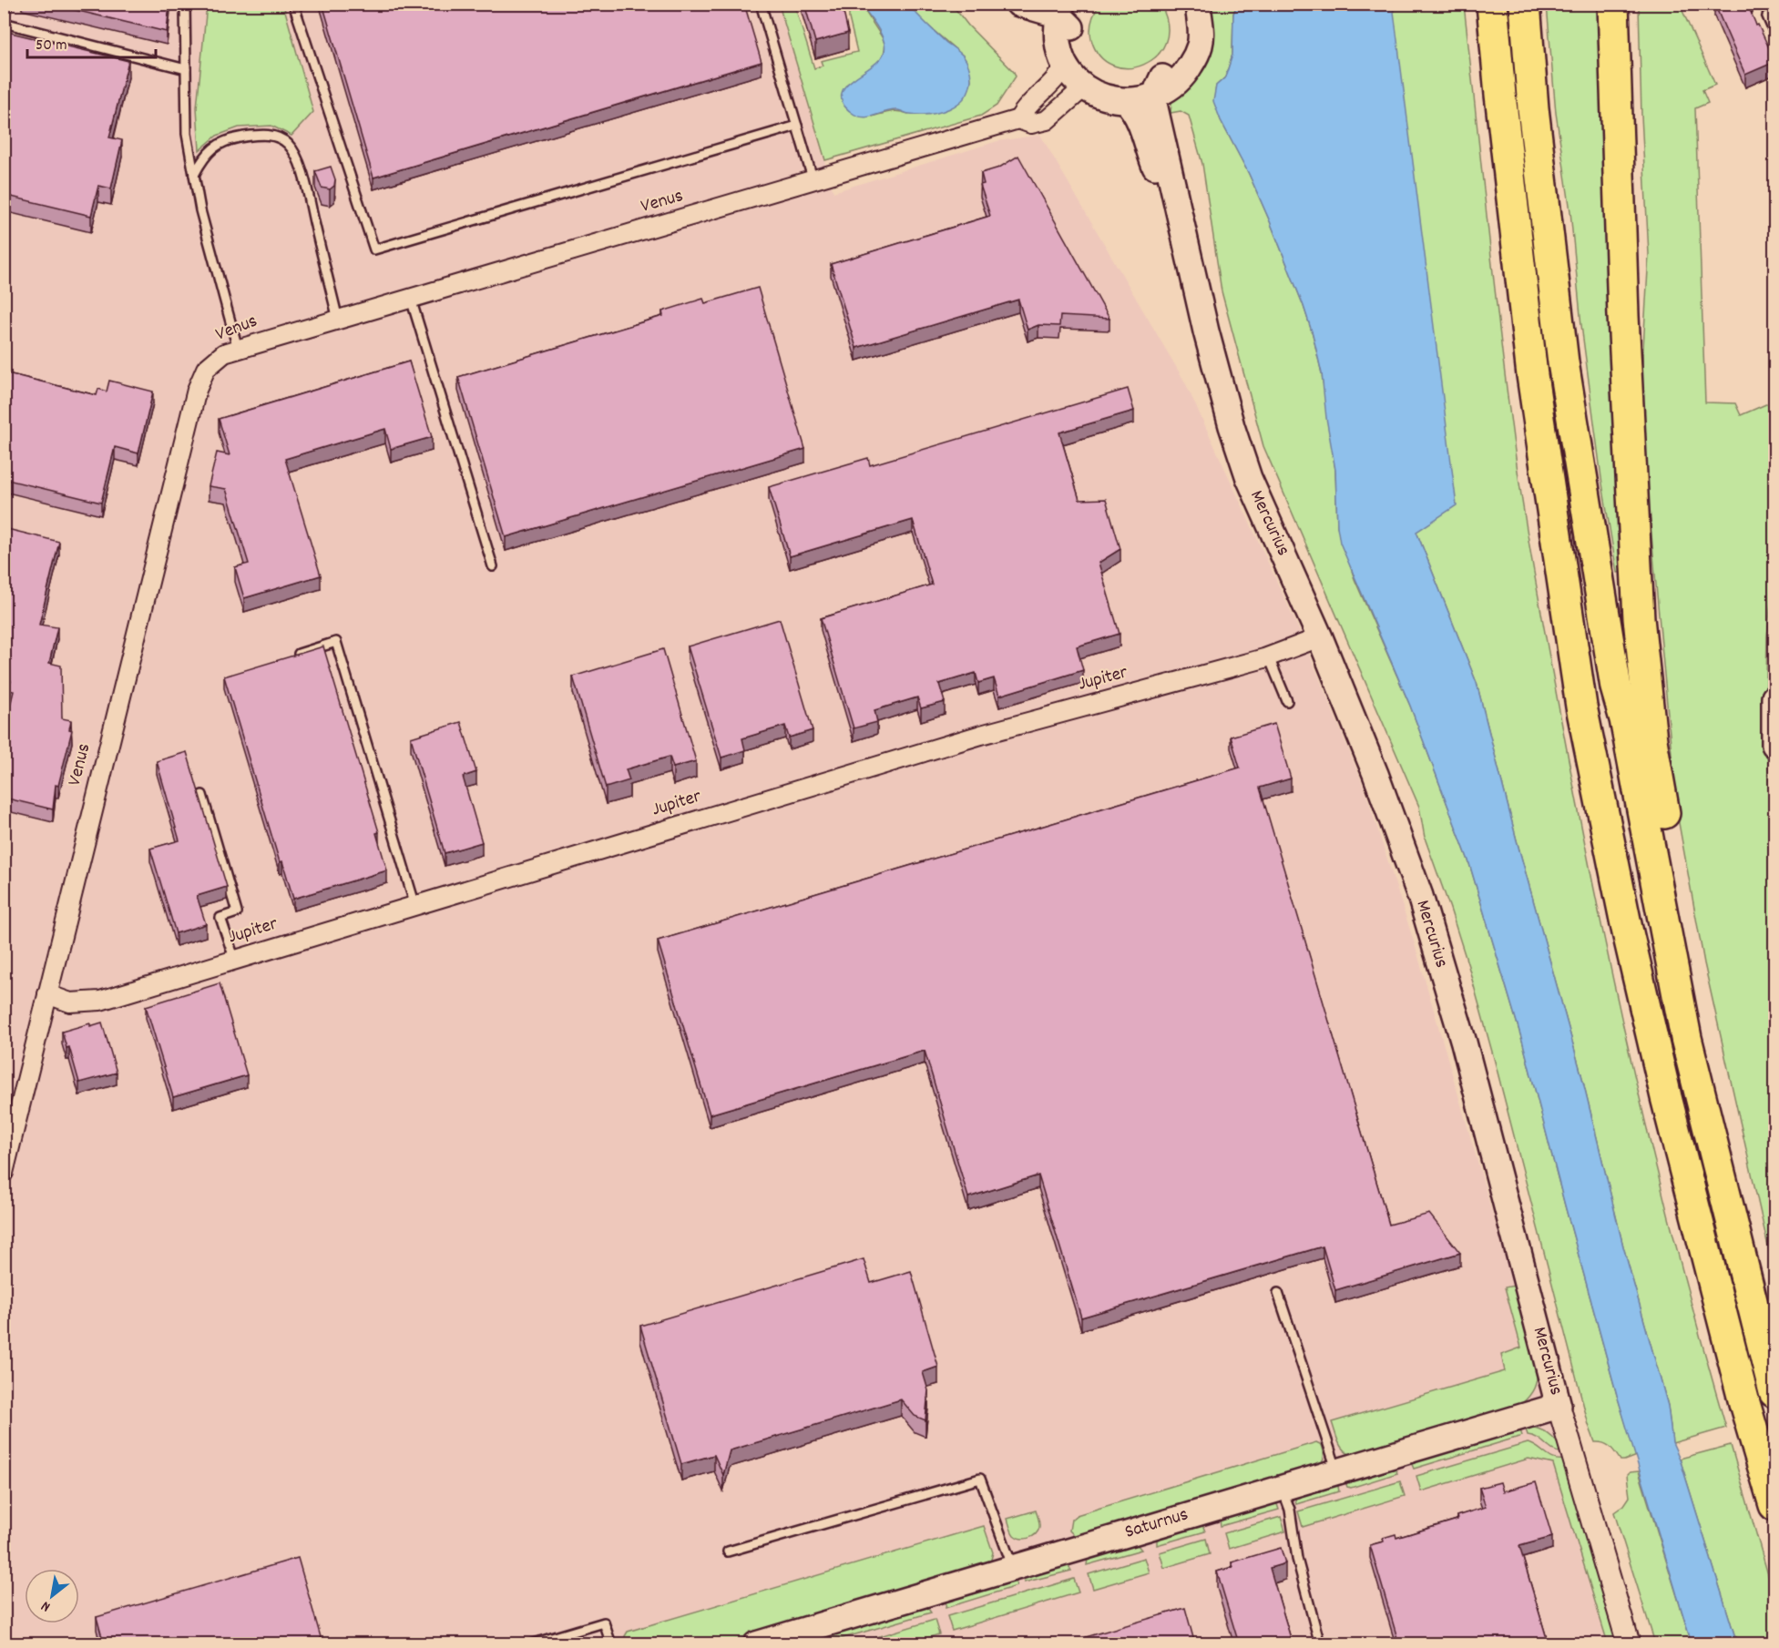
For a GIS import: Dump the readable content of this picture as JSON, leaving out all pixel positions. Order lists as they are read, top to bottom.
{
  "streets": {
    "main road": ["Mercurius", "Saturnus"],
    "street": ["Venus", "Jupiter"]
  },
  "crossings": [
    ["Venus", "Jupiter"],
    ["Mercurius", "Jupiter"],
    ["Mercurius", "Saturnus"]
  ],
  "scale_bar": "50 m",
  "north": "bottom left"
}
